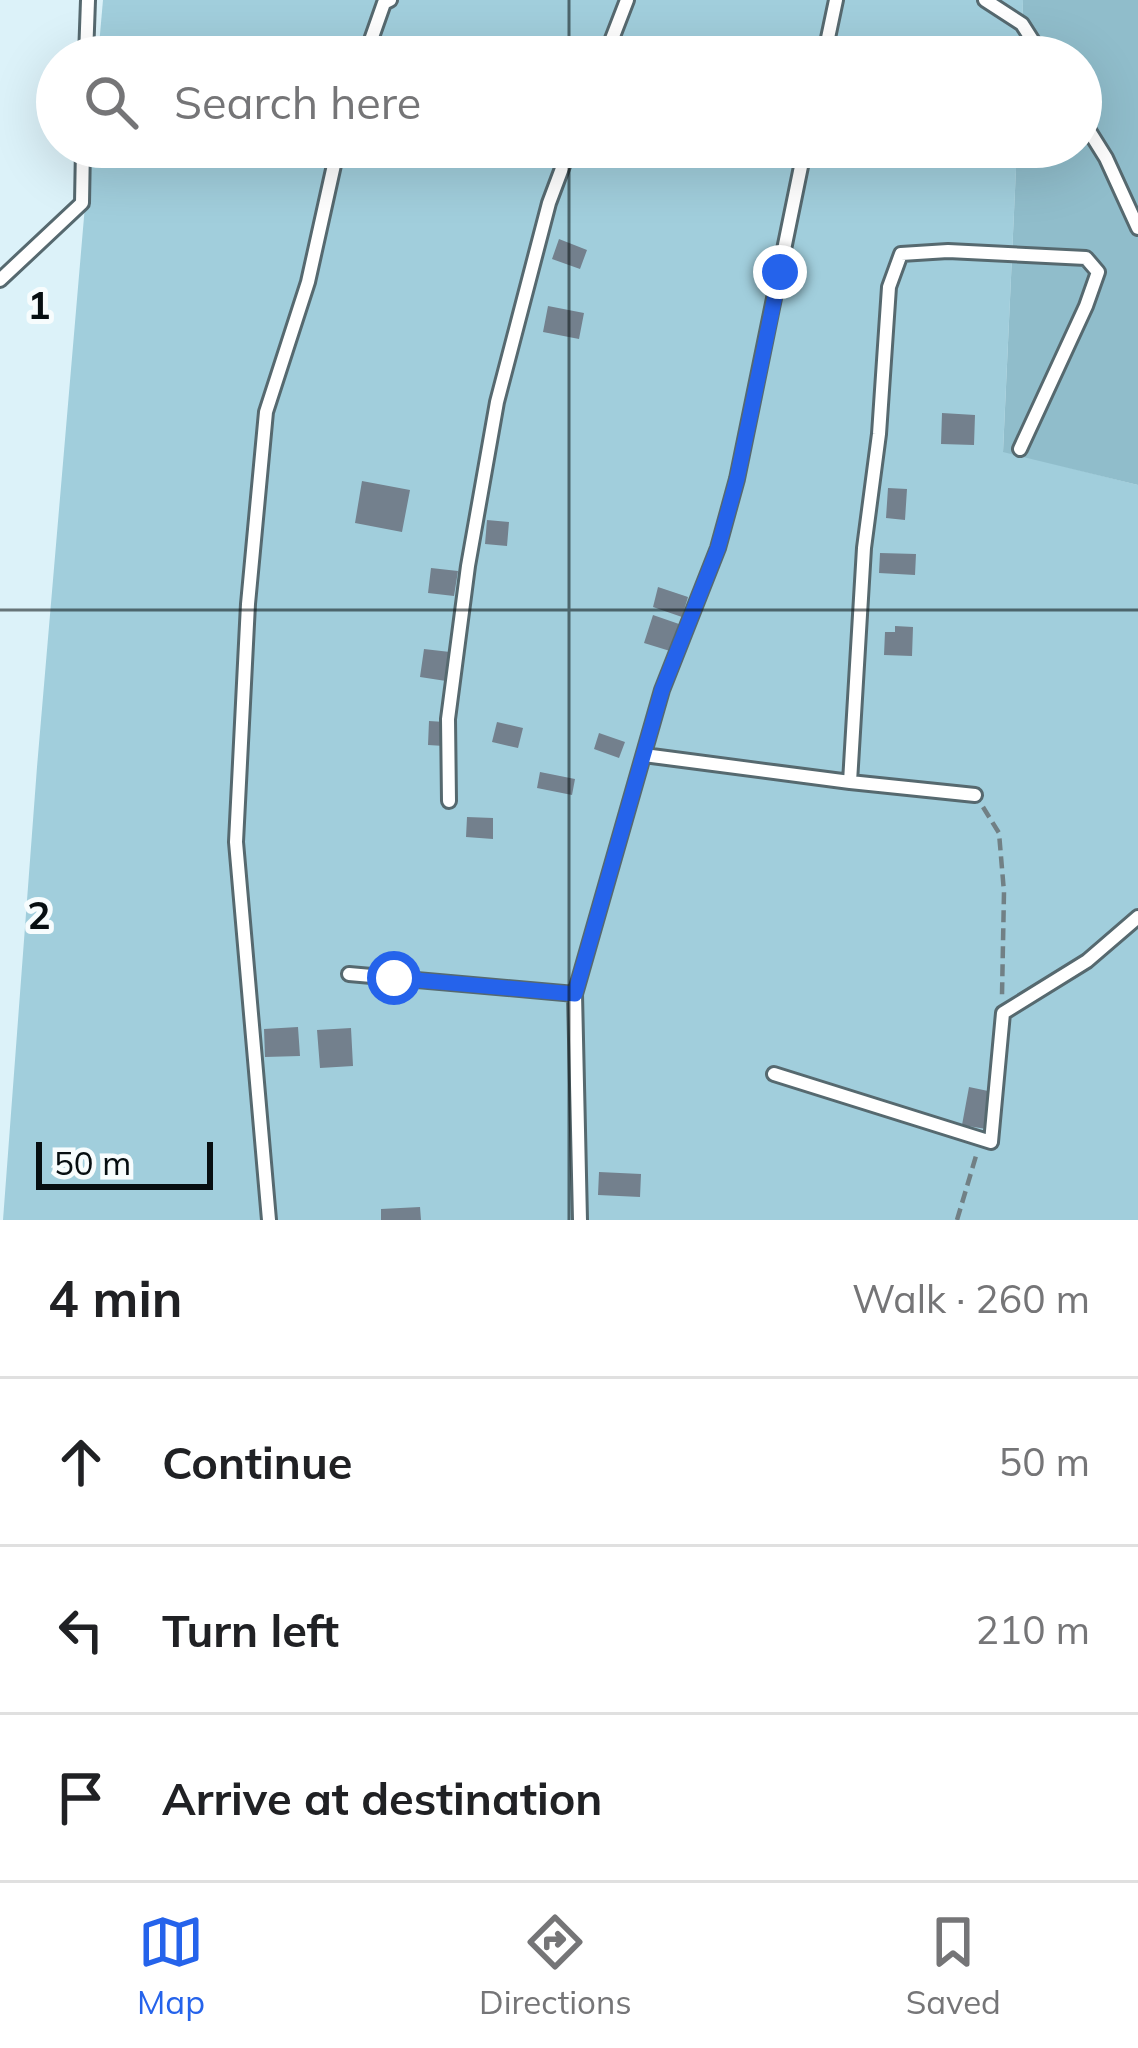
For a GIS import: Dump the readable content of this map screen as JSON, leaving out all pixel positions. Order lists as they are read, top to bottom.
{
  "scale_bar": "50 m",
  "page": {
    "search": "Search here",
    "scale": "50 m",
    "heading": ["4 min", "Walk · 260 m"],
    "list": [
      ["Continue", "50 m"],
      ["Turn left", "210 m"],
      "Arrive at destination"
    ],
    "nav": ["Map", "Directions", "Saved"]
  },
  "grid": {
    "rows": ["1", "2"]
  }
}
